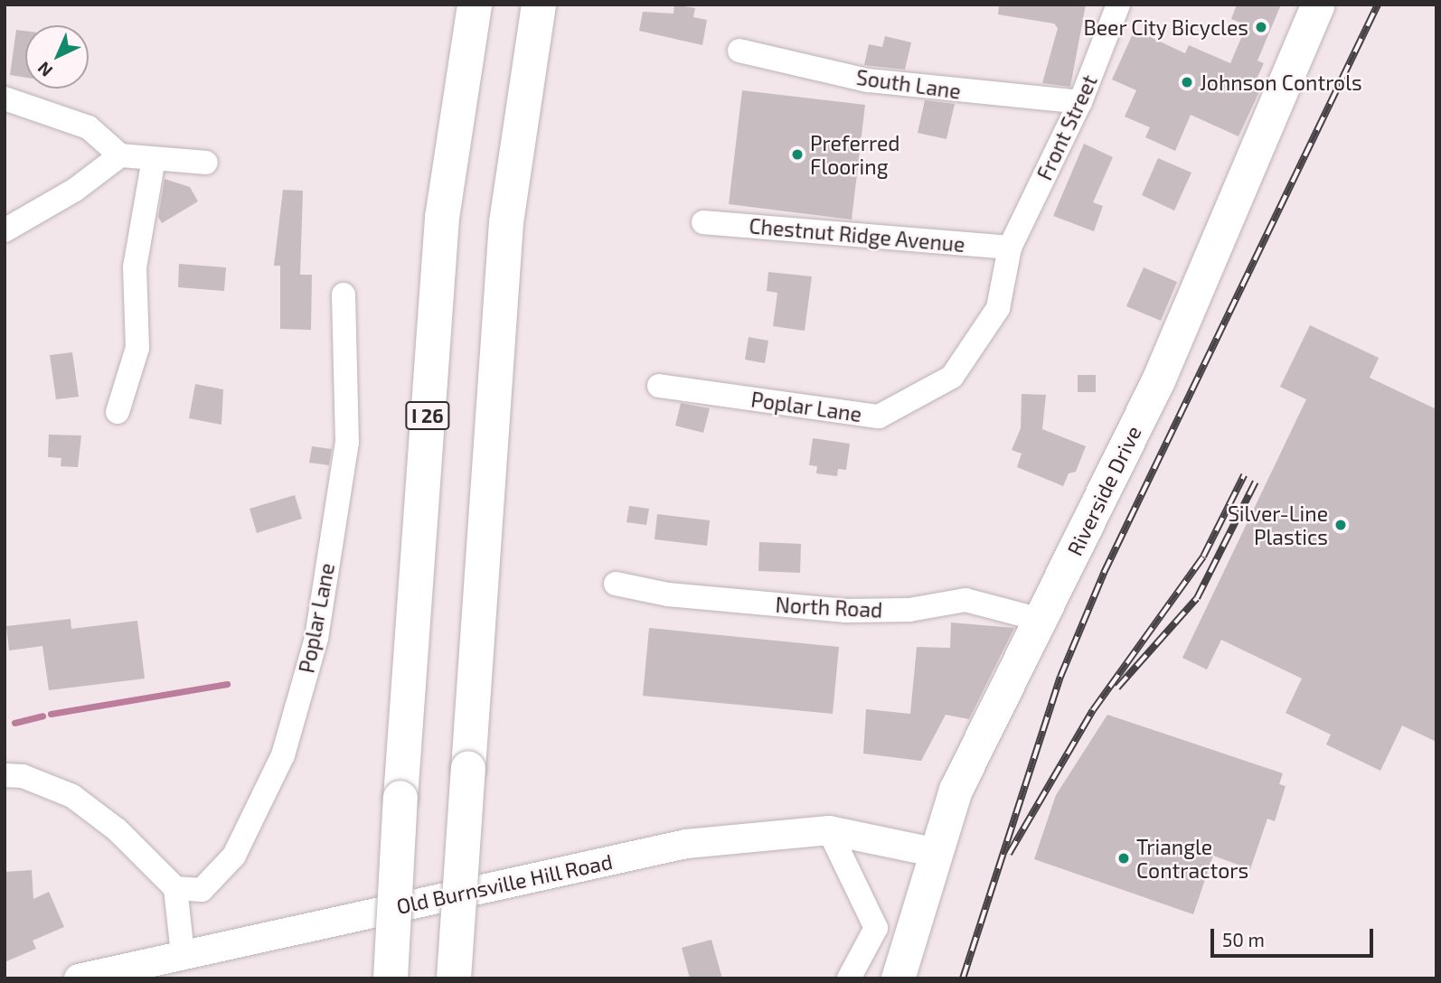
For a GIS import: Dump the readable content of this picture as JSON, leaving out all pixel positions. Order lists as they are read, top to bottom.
{
  "streets": {
    "highway": ["I 26"],
    "main road": ["Riverside Drive"],
    "street": [
      "South Lane",
      "Front Street",
      "Chestnut Ridge Avenue",
      "Poplar Lane",
      "North Road",
      "Old Burnsville Hill Road"
    ]
  },
  "crossings": [
    ["South Lane", "Front Street"],
    ["Front Street", "Chestnut Ridge Avenue"],
    ["Front Street", "Poplar Lane"],
    ["Chestnut Ridge Avenue", "Poplar Lane"],
    ["Riverside Drive", "North Road"],
    ["Riverside Drive", "Old Burnsville Hill Road"]
  ],
  "places": [
    "Beer City Bicycles",
    "Johnson Controls",
    "Preferred Flooring",
    "Silver-Line Plastics",
    "Triangle Contractors"
  ],
  "scale_bar": "50 m",
  "north": "bottom left"
}
